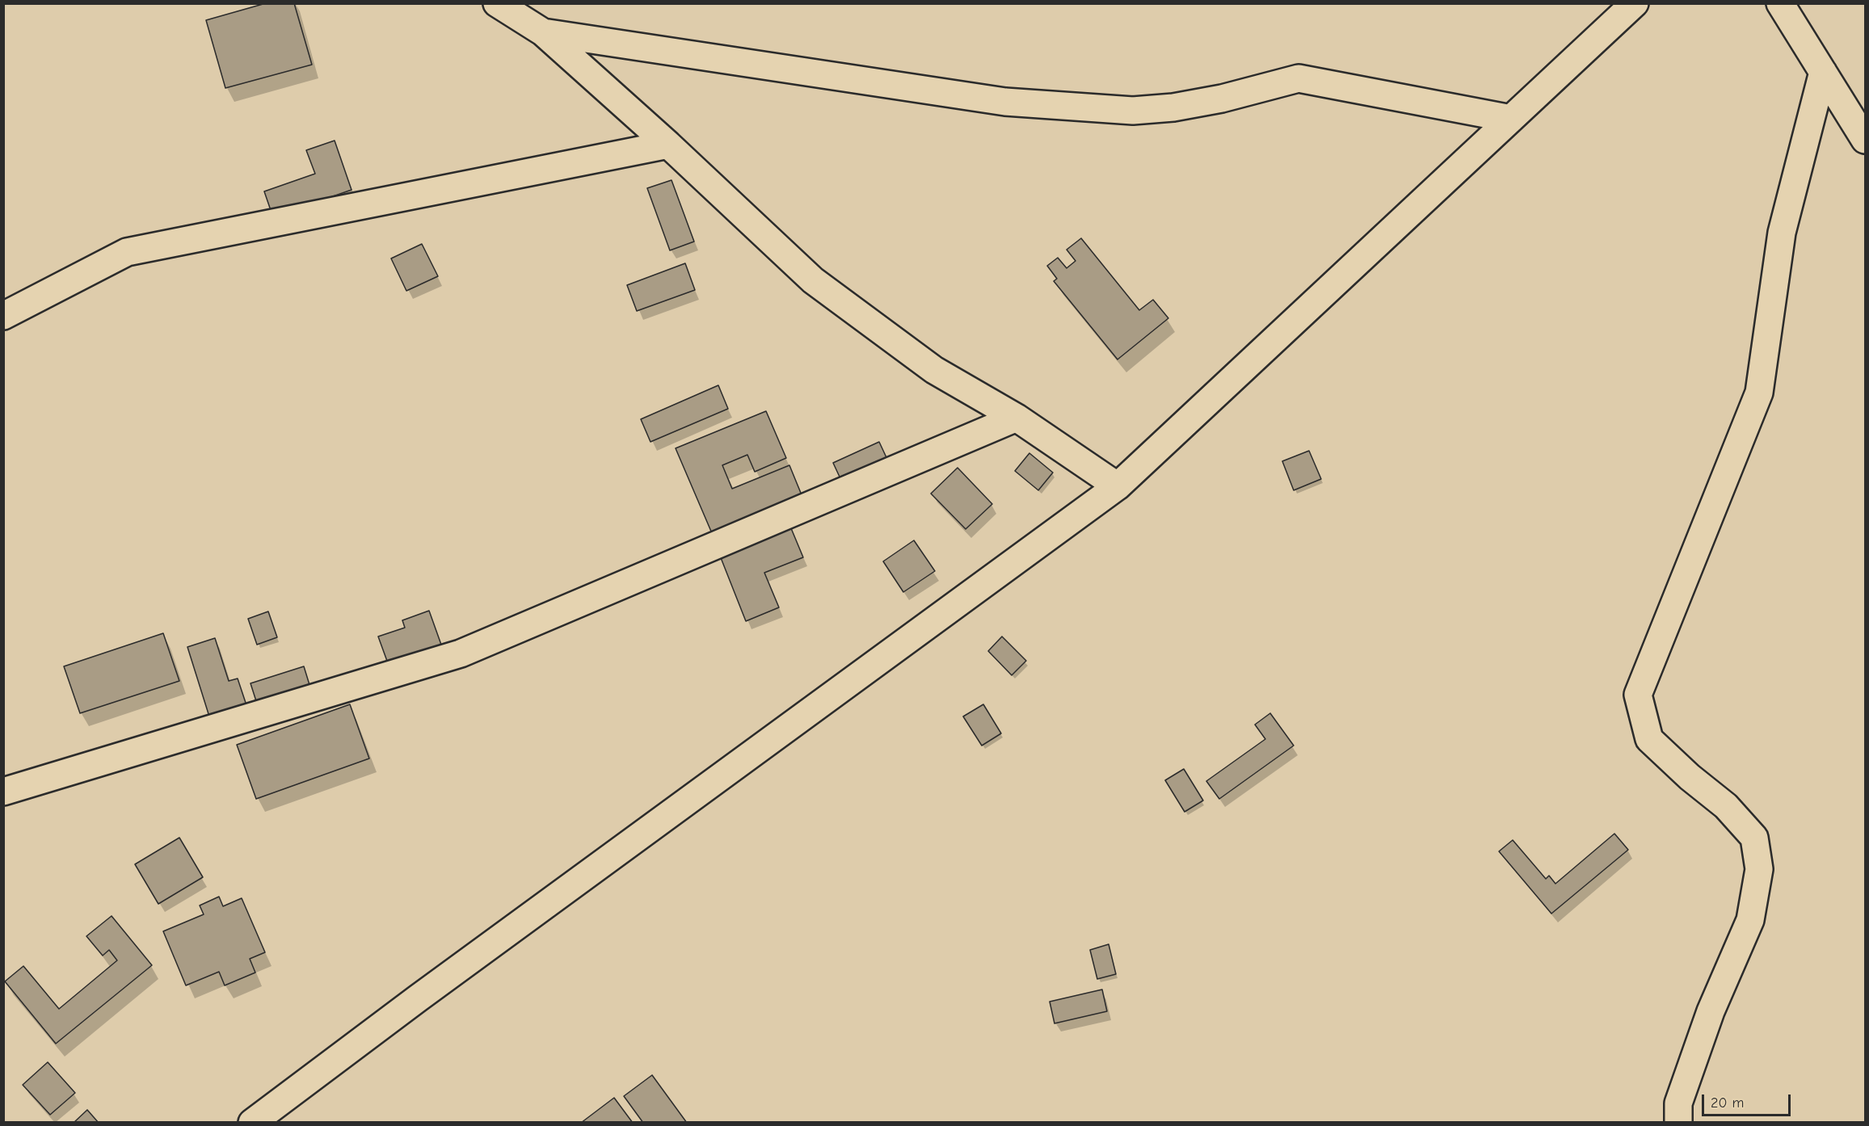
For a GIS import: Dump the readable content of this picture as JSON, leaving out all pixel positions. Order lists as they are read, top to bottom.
{
  "scale_bar": "20 m"
}
